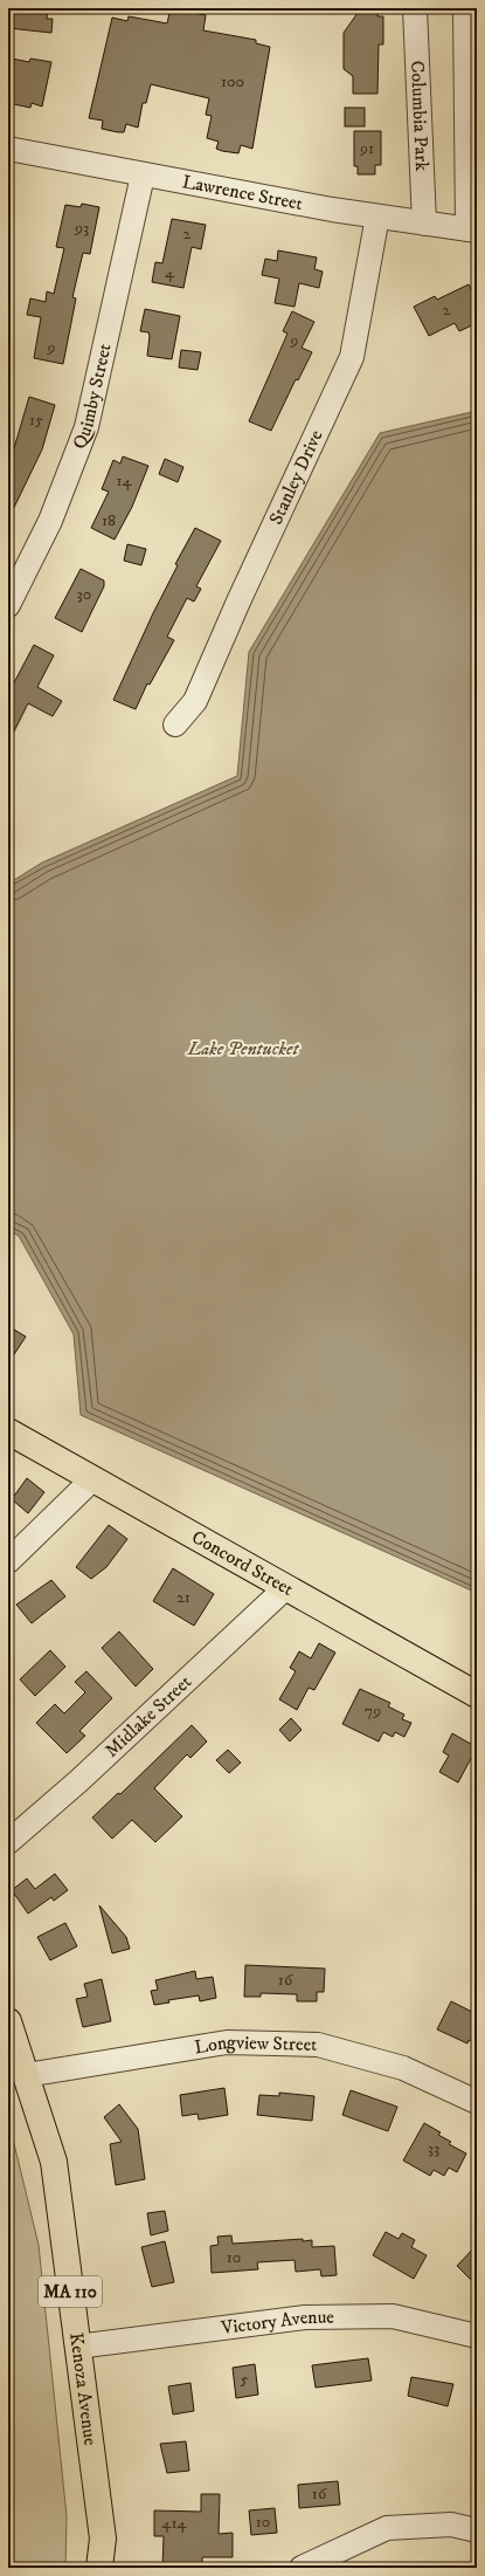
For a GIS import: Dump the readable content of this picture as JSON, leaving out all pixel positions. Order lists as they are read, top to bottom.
{
  "streets": {
    "main road": ["Concord Street", "MA 110", "Kenoza Avenue"],
    "street": [
      "Columbia Park",
      "Lawrence Street",
      "Quimby Street",
      "Stanley Drive",
      "Midlake Street",
      "Longview Street",
      "Victory Avenue"
    ]
  },
  "crossings": [
    ["Columbia Park", "Lawrence Street"],
    ["Lawrence Street", "Quimby Street"],
    ["Lawrence Street", "Stanley Drive"],
    ["Concord Street", "Midlake Street"],
    ["Longview Street", "Kenoza Avenue"],
    ["Victory Avenue", "Kenoza Avenue"]
  ],
  "parks": ["Lake Pentucket"],
  "house_numbers": [
    "100",
    "91",
    "93",
    "2",
    "4",
    "2",
    "9",
    "9",
    "15",
    "14",
    "18",
    "30",
    "21",
    "79",
    "16",
    "33",
    "10",
    "5",
    "16",
    "10",
    "414"
  ]
}
